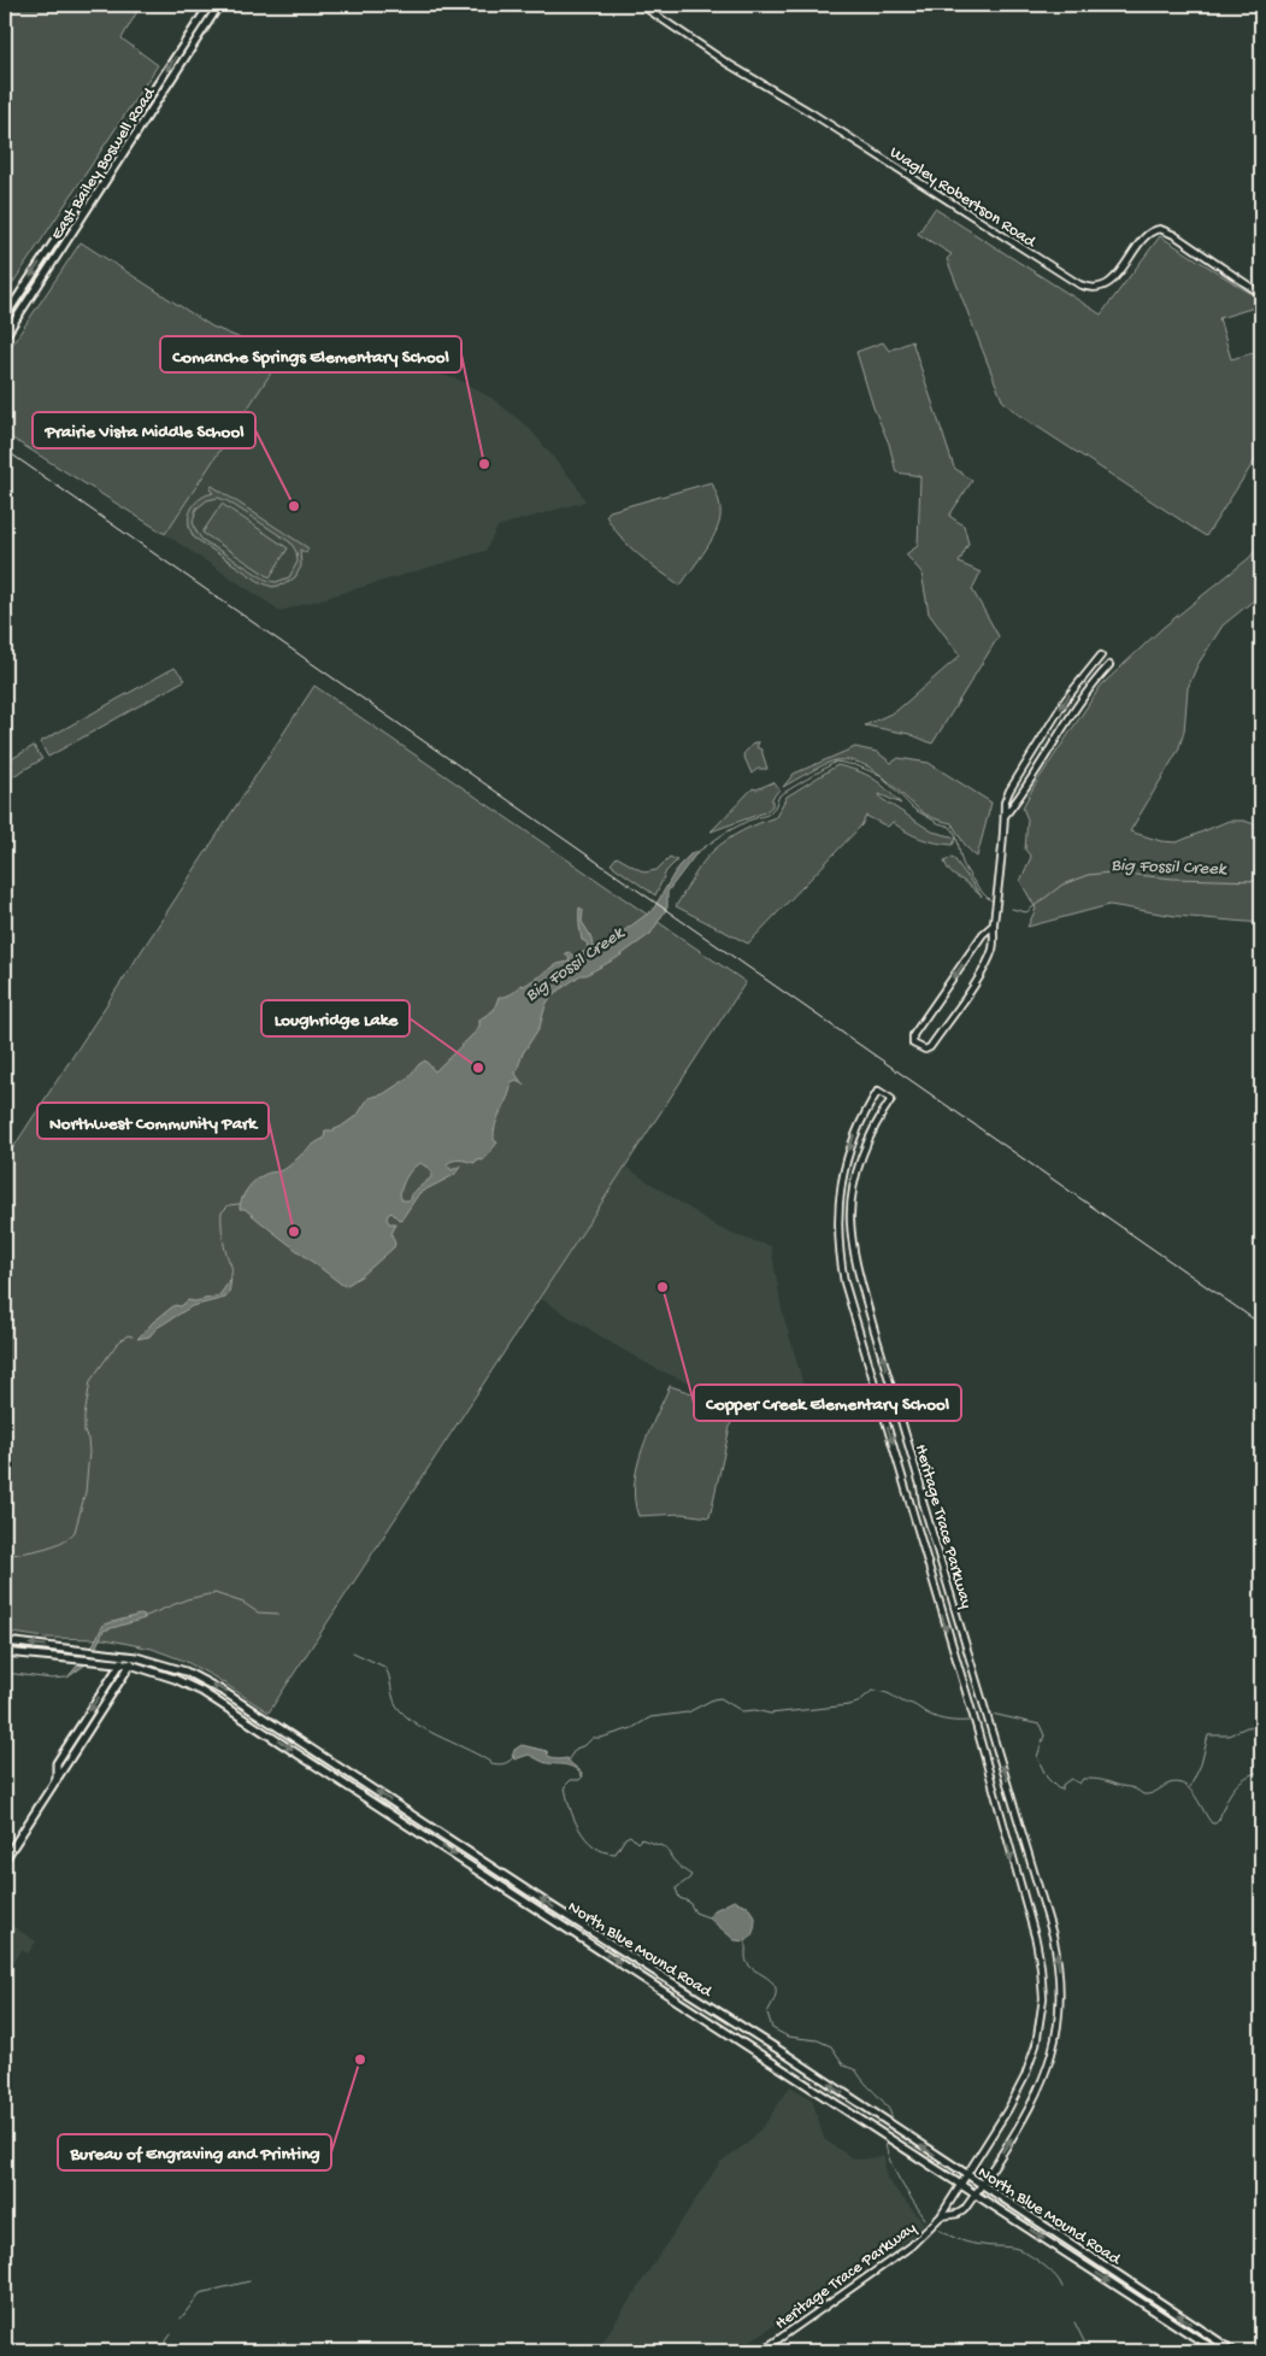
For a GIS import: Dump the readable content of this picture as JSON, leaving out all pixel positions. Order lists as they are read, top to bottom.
{
  "streets": {
    "main road": ["East Bailey Boswell Road", "North Blue Mound Road"],
    "street": ["Wagley Robertson Road", "Heritage Trace Parkway"]
  },
  "crossings": [
    ["Heritage Trace Parkway", "North Blue Mound Road"]
  ],
  "water": ["Big Fossil Creek"],
  "places": [
    "Comanche Springs Elementary School",
    "Prairie Vista Middle School",
    "Loughridge Lake",
    "Northwest Community Park",
    "Copper Creek Elementary School",
    "Bureau of Engraving and Printing"
  ]
}
